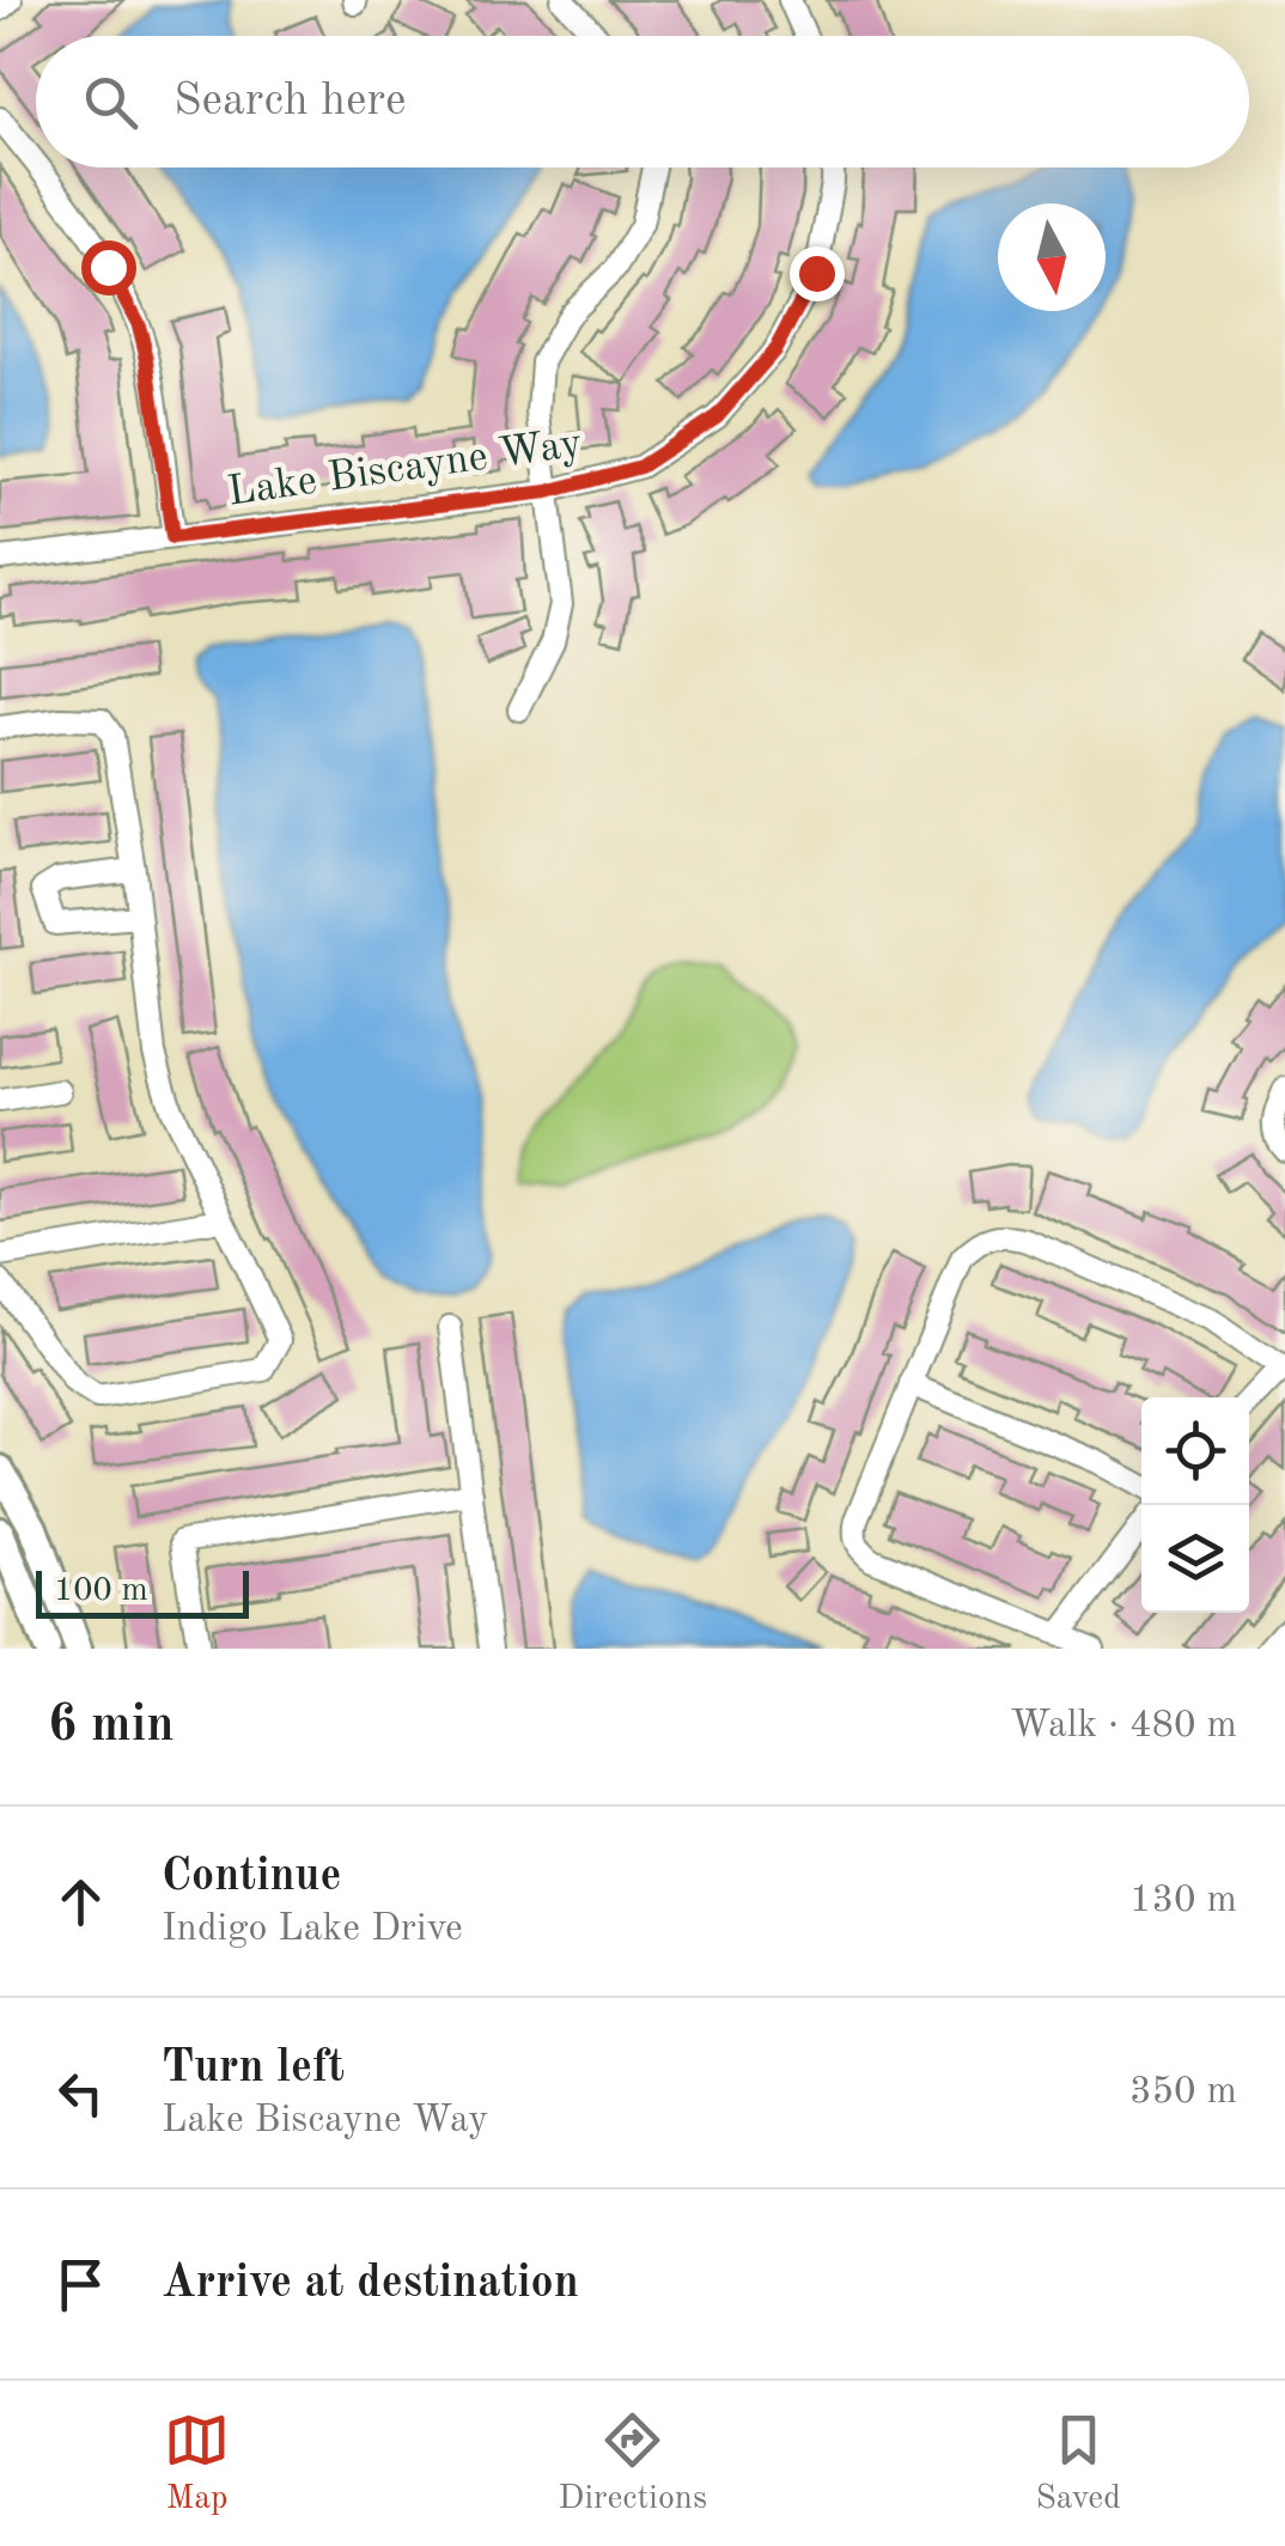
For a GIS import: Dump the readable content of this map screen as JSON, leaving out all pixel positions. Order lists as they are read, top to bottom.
{
  "streets": {
    "street": ["Lake Biscayne Way"]
  },
  "scale_bar": "100 m",
  "north": "bottom",
  "page": {
    "search": "Search here",
    "scale": "100 m",
    "heading": ["6 min", "Walk · 480 m"],
    "list": [
      ["Continue", "Indigo Lake Drive", "130 m"],
      ["Turn left", "Lake Biscayne Way", "350 m"],
      "Arrive at destination"
    ],
    "nav": ["Map", "Directions", "Saved"]
  }
}
